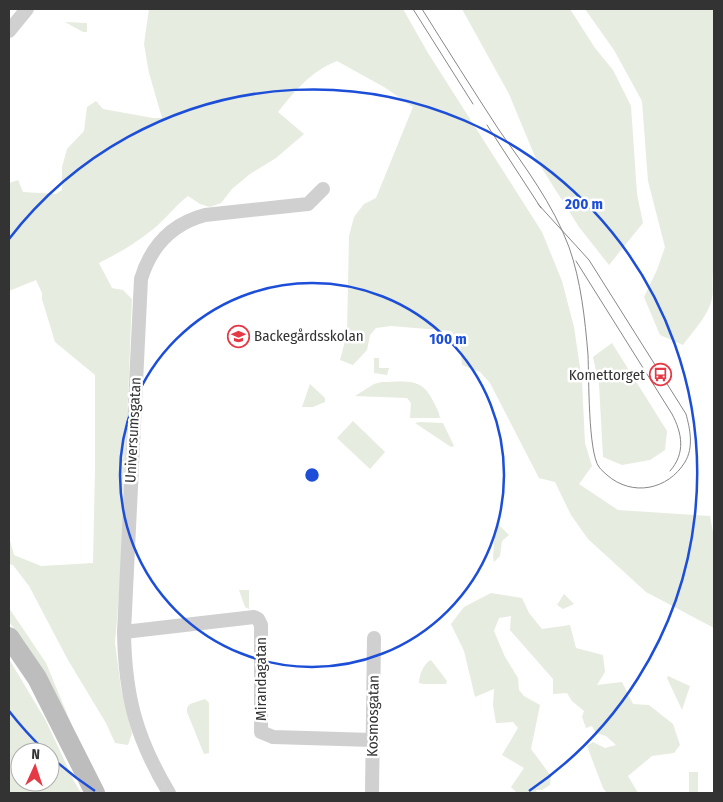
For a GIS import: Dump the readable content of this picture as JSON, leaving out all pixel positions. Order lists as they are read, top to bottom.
{
  "streets": {
    "street": ["Universumsgatan", "Mirandagatan", "Kosmosgatan"]
  },
  "crossings": [
    ["Universumsgatan", "Mirandagatan"],
    ["Mirandagatan", "Kosmosgatan"]
  ],
  "places": {
    "school or university": ["Backegårdsskolan"],
    "bus stop": ["Komettorget"]
  },
  "north": "top",
  "rings": ["200 m", "100 m"]
}
